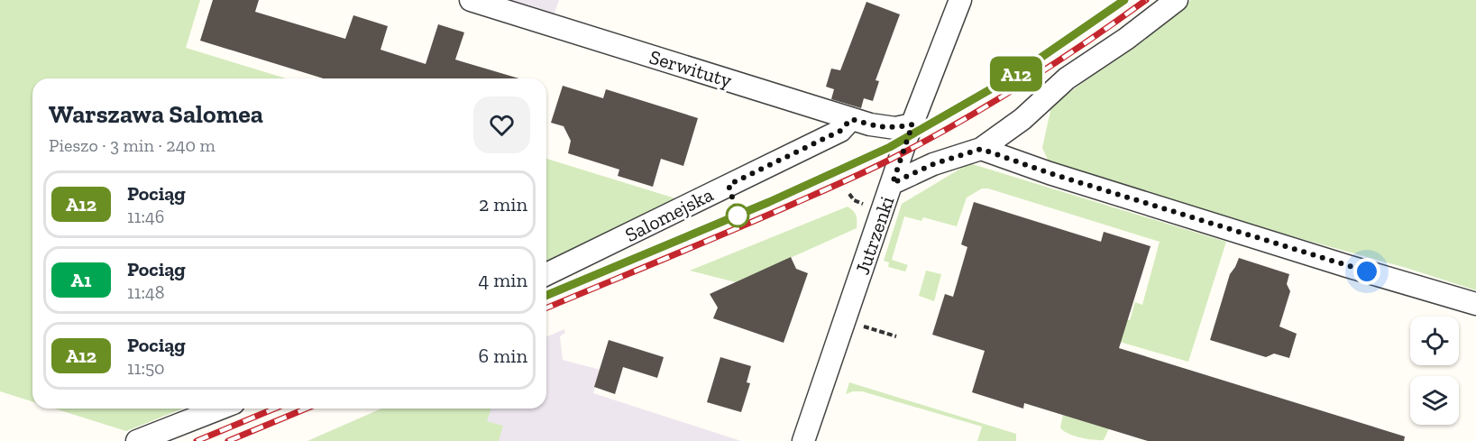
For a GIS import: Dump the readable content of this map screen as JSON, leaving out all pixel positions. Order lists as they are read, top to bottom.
{
  "streets": {
    "street": ["Serwituty", "Salomejska", "Jutrzenki"]
  },
  "crossings": [
    ["Serwituty", "Salomejska"],
    ["Serwituty", "Jutrzenki"]
  ],
  "page": {
    "on_map": "A12",
    "heading": ["Warszawa Salomea", "Pieszo · 3 min · 240 m"],
    "list": [
      {
        "mark": "A12",
        "name": "Pociąg",
        "note": "11:46",
        "value": "2 min"
      },
      {
        "mark": "A1",
        "name": "Pociąg",
        "note": "11:48",
        "value": "4 min"
      },
      {
        "mark": "A12",
        "name": "Pociąg",
        "note": "11:50",
        "value": "6 min"
      }
    ]
  }
}
